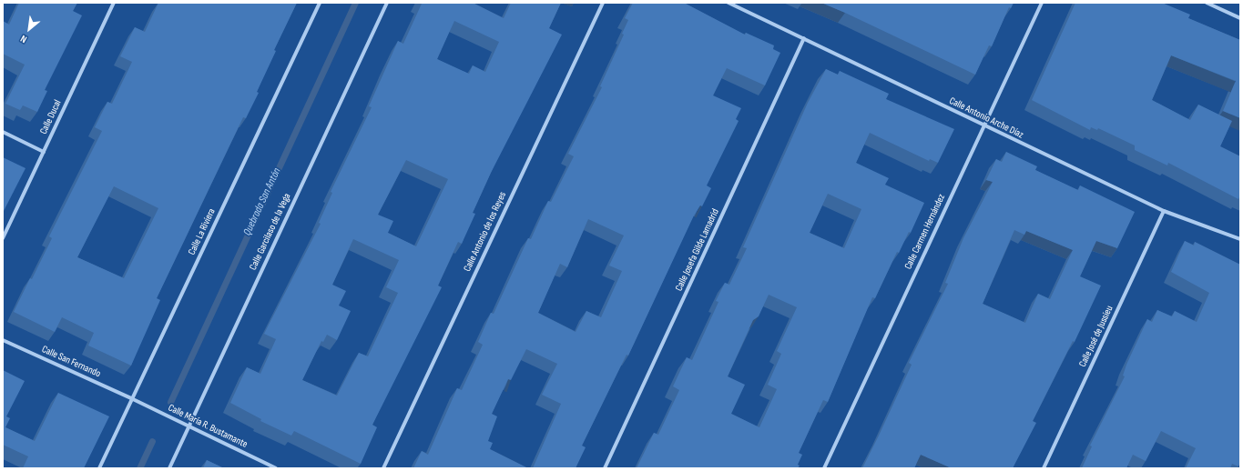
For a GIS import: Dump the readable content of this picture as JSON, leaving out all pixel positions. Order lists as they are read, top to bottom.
{
  "streets": {
    "street": [
      "Calle Ducal",
      "Calle Antonio Arche Díaz",
      "Calle La Riviera",
      "Calle Garcilaso de la Vega",
      "Calle Antonio de los Reyes",
      "Calle Carmen Hernández",
      "Calle Josefa Gilde Lamadrid",
      "Calle José de Jussieu",
      "Calle San Fernando",
      "Calle María R. Bustamante"
    ]
  },
  "crossings": [
    ["Calle Antonio Arche Díaz", "Calle Carmen Hernández"],
    ["Calle Antonio Arche Díaz", "Calle Josefa Gilde Lamadrid"],
    ["Calle Antonio Arche Díaz", "Calle José de Jussieu"],
    ["Calle La Riviera", "Calle San Fernando"],
    ["Calle La Riviera", "Calle María R. Bustamante"],
    ["Calle Garcilaso de la Vega", "Calle María R. Bustamante"],
    ["Calle San Fernando", "Calle María R. Bustamante"]
  ],
  "water": ["Quebrada San Antón"],
  "north": "bottom left"
}
